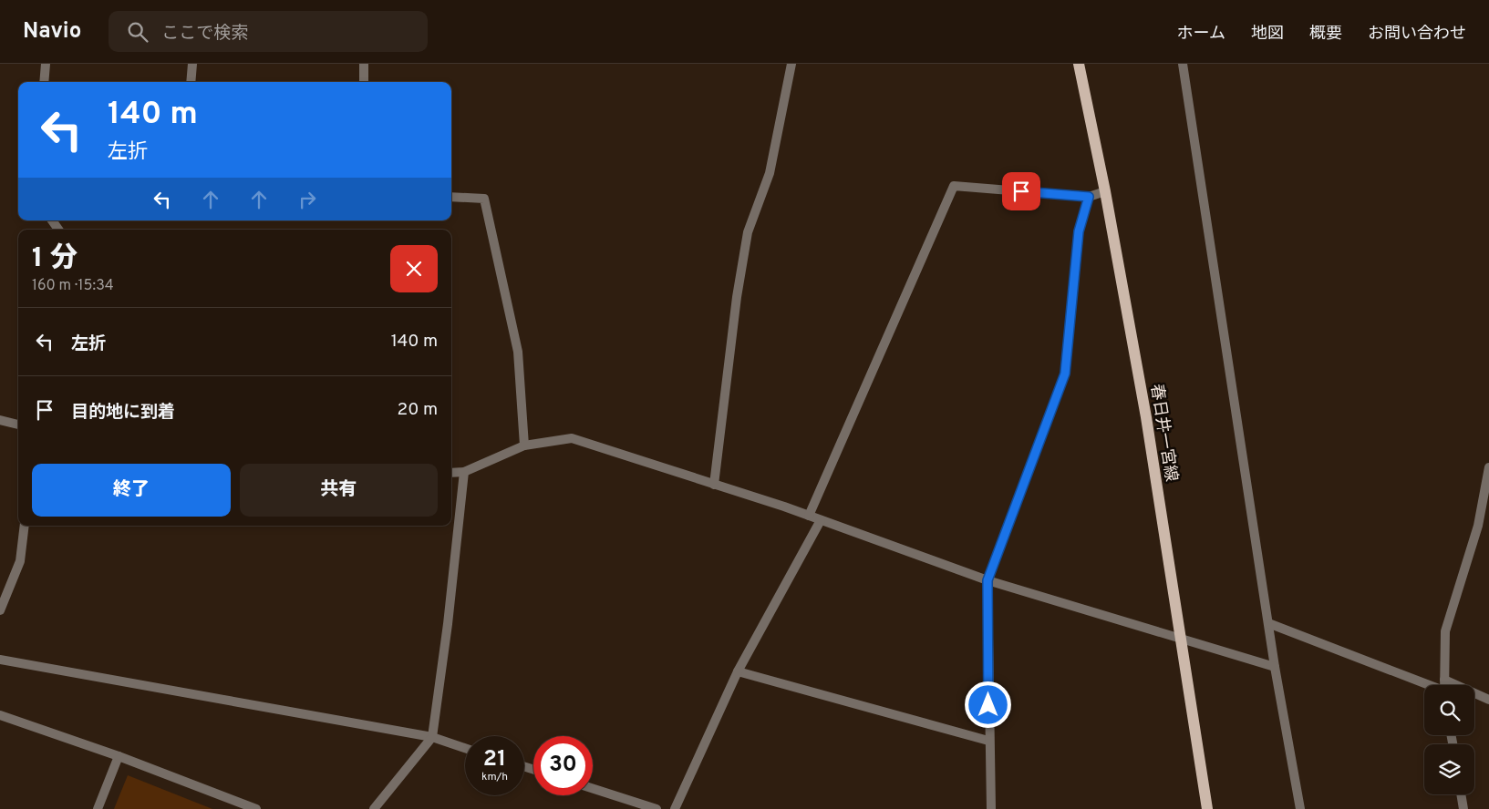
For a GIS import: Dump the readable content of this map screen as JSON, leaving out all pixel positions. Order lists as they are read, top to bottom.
{
  "streets": {
    "main road": ["春日井一宮線"]
  },
  "page": {
    "header": "Navio",
    "search": "ここで検索",
    "nav": [
      "ホーム",
      "地図",
      "概要",
      "お問い合わせ"
    ],
    "turn": ["140 m", "左折"],
    "heading": ["1 分", "160 m · 15:34"],
    "list": [
      {
        "name": "左折",
        "value": "140 m"
      },
      {
        "name": "目的地に到着",
        "value": "20 m"
      }
    ],
    "buttons": ["終了", "共有"],
    "speed": "21 km/h",
    "limit": "30"
  }
}
